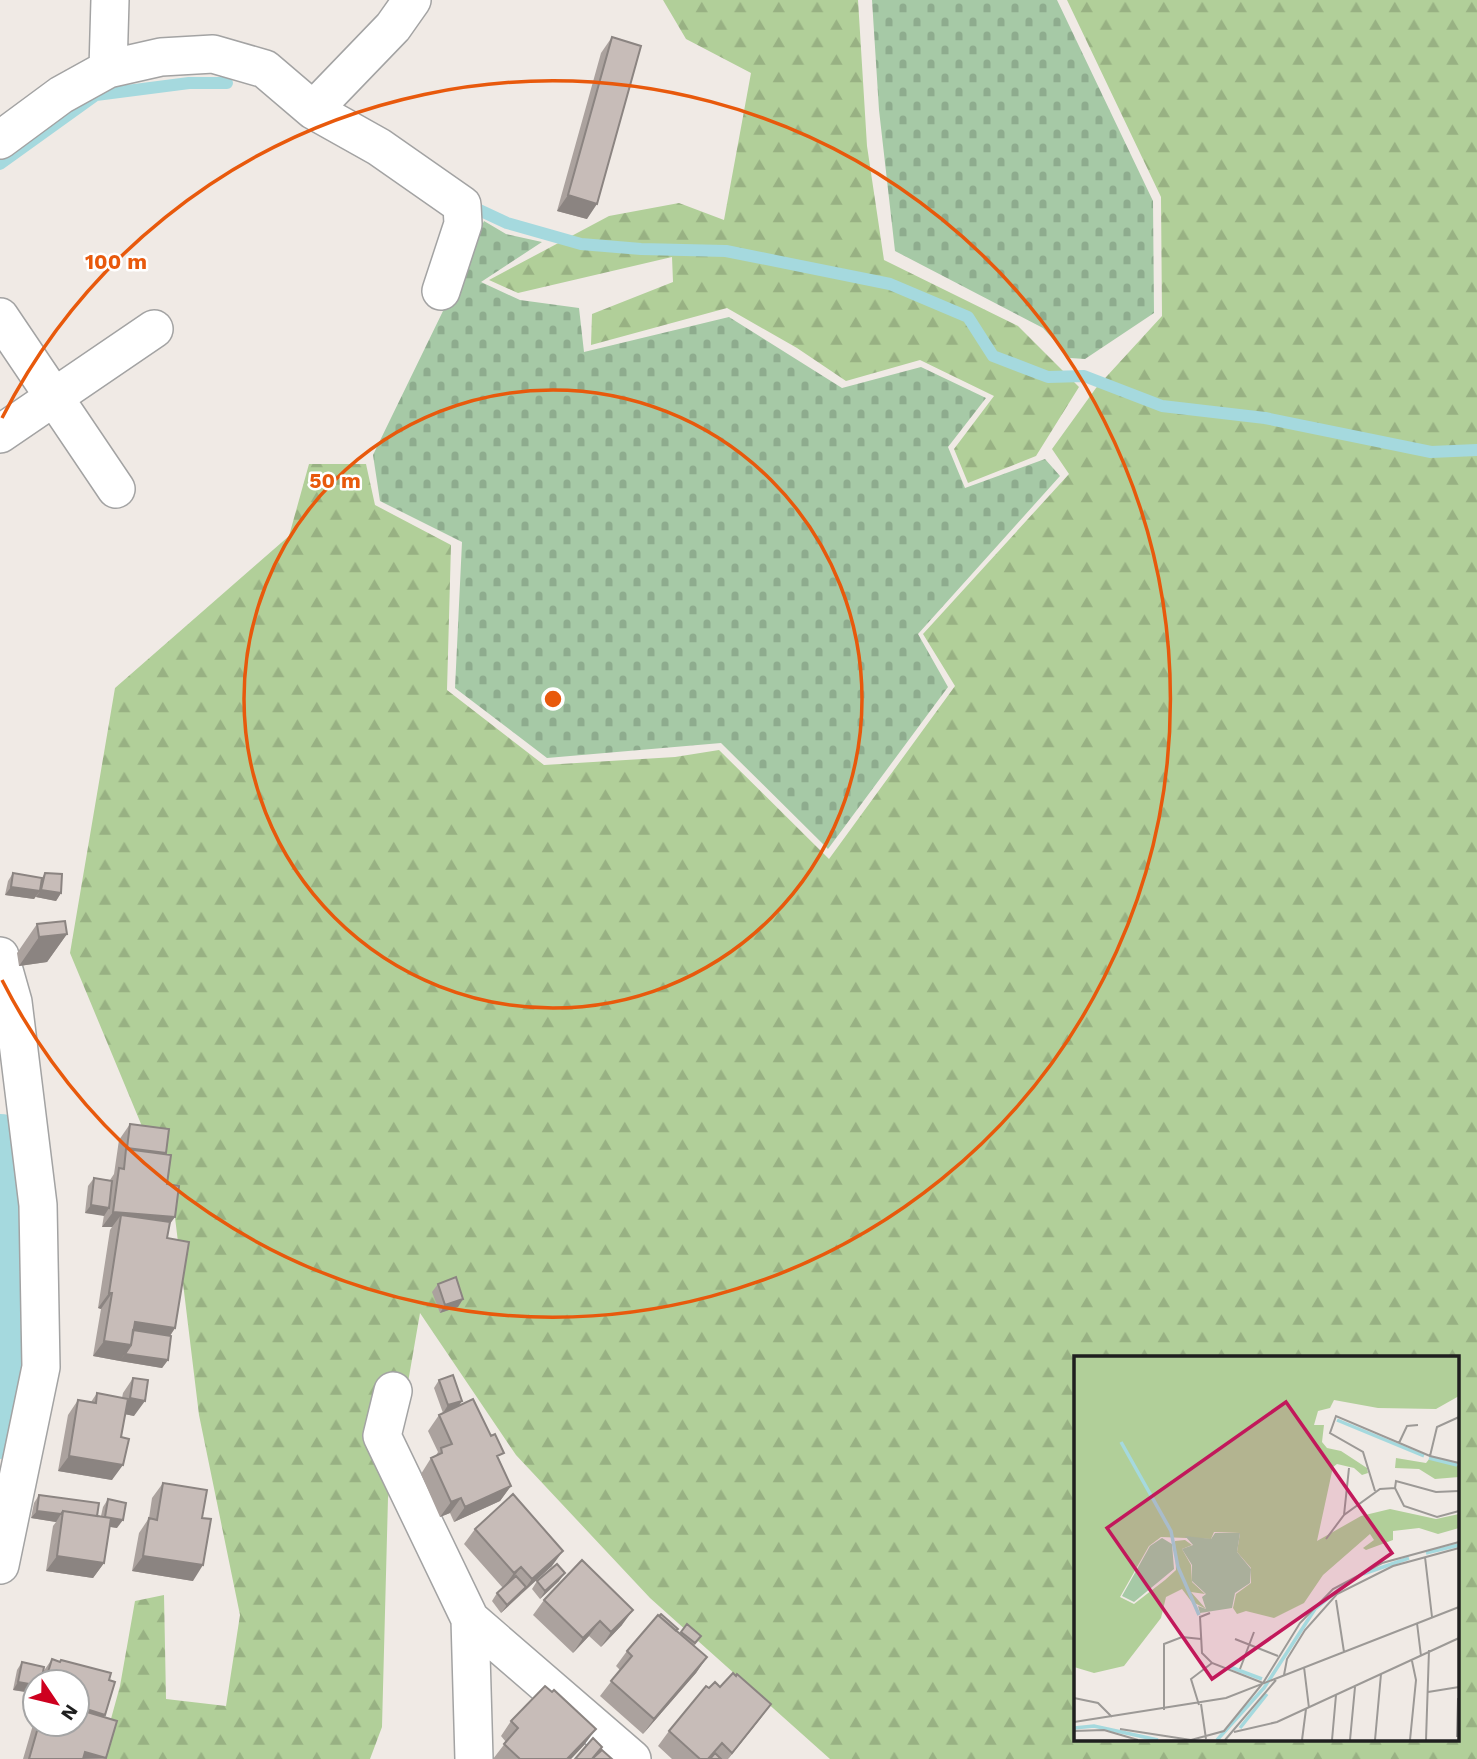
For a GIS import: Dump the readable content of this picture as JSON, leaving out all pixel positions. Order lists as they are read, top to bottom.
{
  "north": "bottom right",
  "rings": ["100 m", "50 m"]
}
